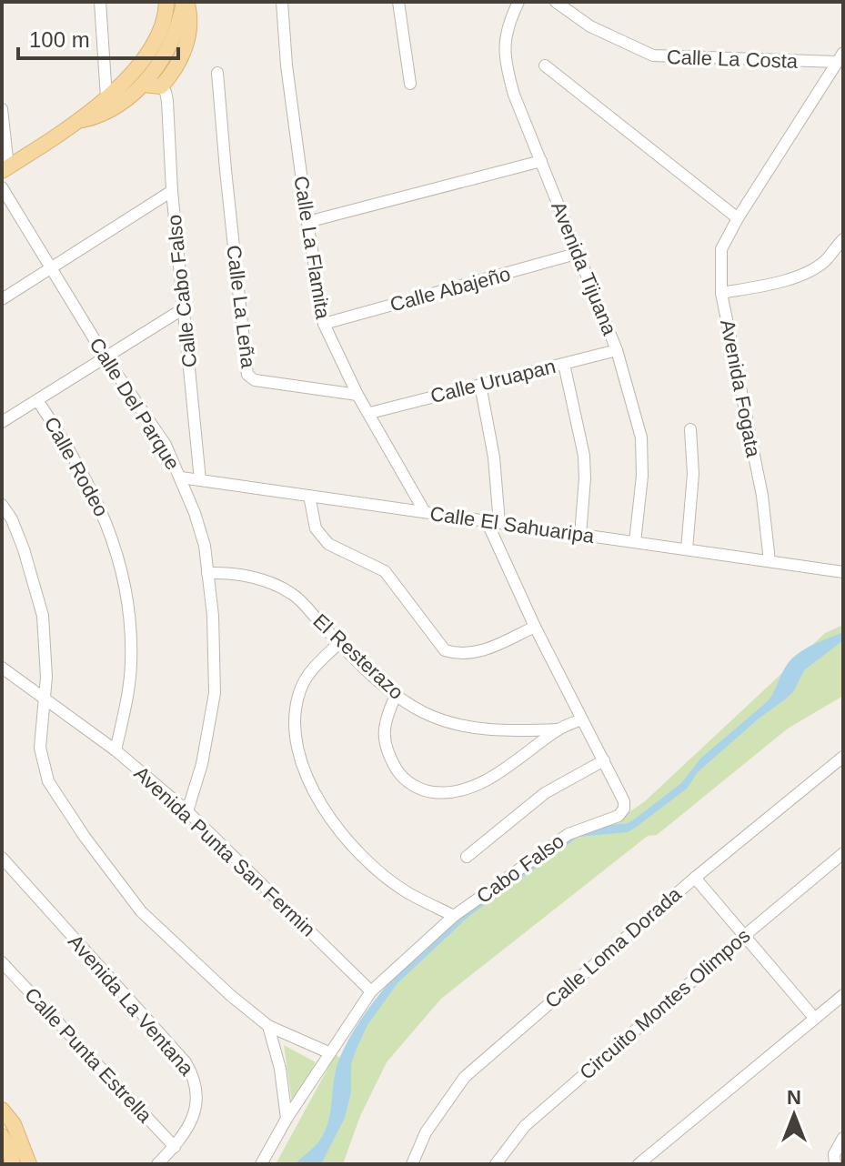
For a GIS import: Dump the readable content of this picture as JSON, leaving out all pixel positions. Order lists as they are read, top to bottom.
{
  "streets": {
    "street": [
      "Calle La Costa",
      "Calle La Flamita",
      "Avenida Tijuana",
      "Calle Abajeño",
      "Calle Cabo Falso",
      "Calle La Leña",
      "Calle Uruapan",
      "Avenida Fogata",
      "Calle Del Parque",
      "Calle Rodeo",
      "Calle El Sahuaripa",
      "El Resterazo",
      "Avenida Punta San Fermin",
      "Cabo Falso",
      "Calle Loma Dorada",
      "Circuito Montes Olimpos",
      "Avenida La Ventana",
      "Calle Punta Estrella"
    ]
  },
  "crossings": [
    ["Calle La Costa", "Avenida Fogata"],
    ["Calle La Flamita", "Calle Abajeño"],
    ["Calle La Flamita", "Calle La Leña"],
    ["Calle La Flamita", "Calle Uruapan"],
    ["Calle La Flamita", "Calle El Sahuaripa"],
    ["Avenida Tijuana", "Calle Abajeño"],
    ["Avenida Tijuana", "Calle Uruapan"],
    ["Avenida Tijuana", "Calle El Sahuaripa"],
    ["Calle Cabo Falso", "Calle El Sahuaripa"],
    ["Avenida Fogata", "Calle El Sahuaripa"],
    ["Calle Del Parque", "Calle El Sahuaripa"],
    ["Calle Del Parque", "El Resterazo"],
    ["Calle Del Parque", "Avenida Punta San Fermin"],
    ["Calle Rodeo", "Avenida Punta San Fermin"],
    ["Calle El Sahuaripa", "Cabo Falso"],
    ["Avenida Punta San Fermin", "Cabo Falso"],
    ["Avenida La Ventana", "Calle Punta Estrella"]
  ],
  "scale_bar": "100 m",
  "north": "top"
}
